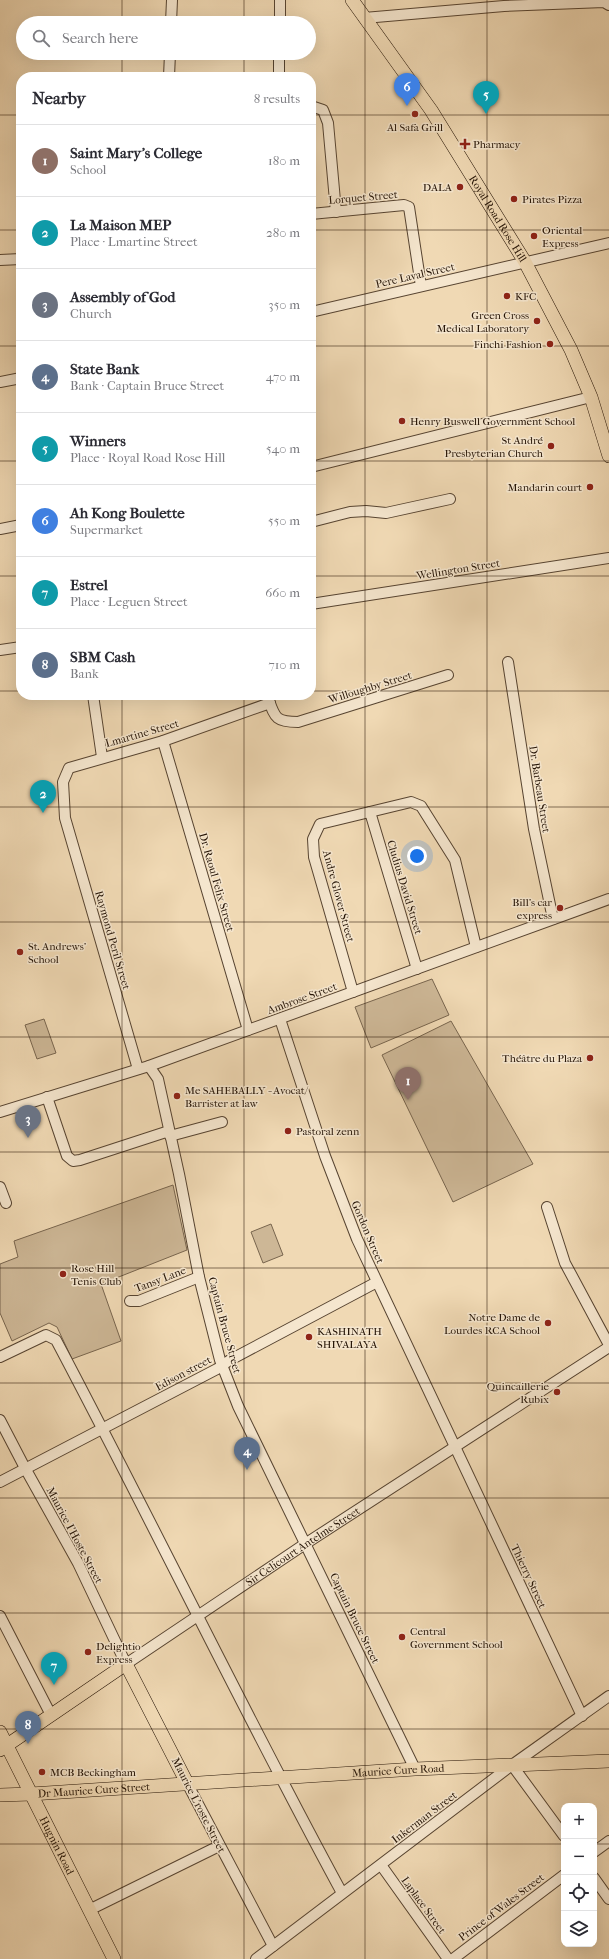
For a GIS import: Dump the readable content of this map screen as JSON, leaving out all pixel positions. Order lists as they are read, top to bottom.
{
  "streets": {
    "main road": [
      "Royal Road Rose Hill",
      "Sir Celicourt Antelme Street",
      "Maurice Cure Road",
      "Dr Maurice Cure Street",
      "Maurice L'roste Street",
      "Hugnin Road"
    ],
    "street": [
      "Lorquet Street",
      "Pere Laval Street",
      "Wellington Street",
      "Willoughby Street",
      "Lmartine Street",
      "Dr. Barbeau Street",
      "Dr. Raoul Felix Street",
      "Cludius David Street",
      "Andre Glover Street",
      "Raymond Peril Street",
      "Ambrose Street",
      "Gordon Street",
      "Tansy Lane",
      "Captain Bruce Street",
      "Edison street",
      "Maurice I'Hoste Street",
      "Thierry Street",
      "Inkerman Street",
      "Laplace Street",
      "Prince of Wales Street"
    ]
  },
  "crossings": [
    ["Lorquet Street", "Pere Laval Street"],
    ["Royal Road Rose Hill", "Pere Laval Street"],
    ["Lmartine Street", "Dr. Raoul Felix Street"],
    ["Lmartine Street", "Raymond Peril Street"],
    ["Dr. Barbeau Street", "Ambrose Street"],
    ["Dr. Raoul Felix Street", "Ambrose Street"],
    ["Cludius David Street", "Andre Glover Street"],
    ["Cludius David Street", "Ambrose Street"],
    ["Andre Glover Street", "Ambrose Street"],
    ["Raymond Peril Street", "Ambrose Street"],
    ["Ambrose Street", "Gordon Street"],
    ["Ambrose Street", "Captain Bruce Street"],
    ["Gordon Street", "Edison street"],
    ["Gordon Street", "Sir Celicourt Antelme Street"],
    ["Gordon Street", "Thierry Street"],
    ["Tansy Lane", "Captain Bruce Street"],
    ["Captain Bruce Street", "Edison street"],
    ["Captain Bruce Street", "Sir Celicourt Antelme Street"],
    ["Captain Bruce Street", "Maurice Cure Road"],
    ["Edison street", "Maurice I'Hoste Street"],
    ["Maurice I'Hoste Street", "Sir Celicourt Antelme Street"],
    ["Maurice I'Hoste Street", "Maurice L'roste Street"],
    ["Sir Celicourt Antelme Street", "Thierry Street"],
    ["Sir Celicourt Antelme Street", "Maurice L'roste Street"],
    ["Sir Celicourt Antelme Street", "Hugnin Road"],
    ["Thierry Street", "Inkerman Street"],
    ["Maurice Cure Road", "Dr Maurice Cure Street"],
    ["Maurice Cure Road", "Maurice L'roste Street"],
    ["Maurice Cure Road", "Inkerman Street"],
    ["Dr Maurice Cure Street", "Maurice L'roste Street"],
    ["Dr Maurice Cure Street", "Hugnin Road"],
    ["Maurice L'roste Street", "Inkerman Street"],
    ["Inkerman Street", "Laplace Street"]
  ],
  "places": {
    "other": [
      "Al Safa Grill",
      "DALA",
      "Pirates Pizza",
      "Oriental Express",
      "KFC",
      "Green Cross Medical Laboratory",
      "Finchi Fashion",
      "Henry Buswell Government School",
      "St André Presbyterian Church",
      "Mandarin court",
      "Bill's car express",
      "St. Andrews' School",
      "Théâtre du Plaza",
      "Me SAHEBALLY - Avocat/ Barrister at law",
      "Pastoral zenn",
      "Rose Hill Tenis Club",
      "Notre Dame de Lourdes RCA School",
      "KASHINATH SHIVALAYA",
      "Quincaillerie Rubix",
      "Central Government School",
      "Delightio Express",
      "MCB Beckingham"
    ],
    "health": ["Pharmacy"]
  },
  "page": {
    "search": "Search here",
    "heading": ["Nearby", "8 results"],
    "pins": [
      "6",
      "5",
      "2",
      "1",
      "3",
      "4",
      "7",
      "8"
    ],
    "list": [
      {
        "mark": "1",
        "name": "Saint Mary's College",
        "note": "School",
        "value": "180 m"
      },
      {
        "mark": "2",
        "name": "La Maison MEP",
        "note": "Place · Lmartine Street",
        "value": "280 m"
      },
      {
        "mark": "3",
        "name": "Assembly of God",
        "note": "Church",
        "value": "350 m"
      },
      {
        "mark": "4",
        "name": "State Bank",
        "note": "Bank · Captain Bruce Street",
        "value": "470 m"
      },
      {
        "mark": "5",
        "name": "Winners",
        "note": "Place · Royal Road Rose Hill",
        "value": "540 m"
      },
      {
        "mark": "6",
        "name": "Ah Kong Boulette",
        "note": "Supermarket",
        "value": "550 m"
      },
      {
        "mark": "7",
        "name": "Estrel",
        "note": "Place · Leguen Street",
        "value": "660 m"
      },
      {
        "mark": "8",
        "name": "SBM Cash",
        "note": "Bank",
        "value": "710 m"
      }
    ],
    "map_buttons": ["+", "−"]
  }
}
